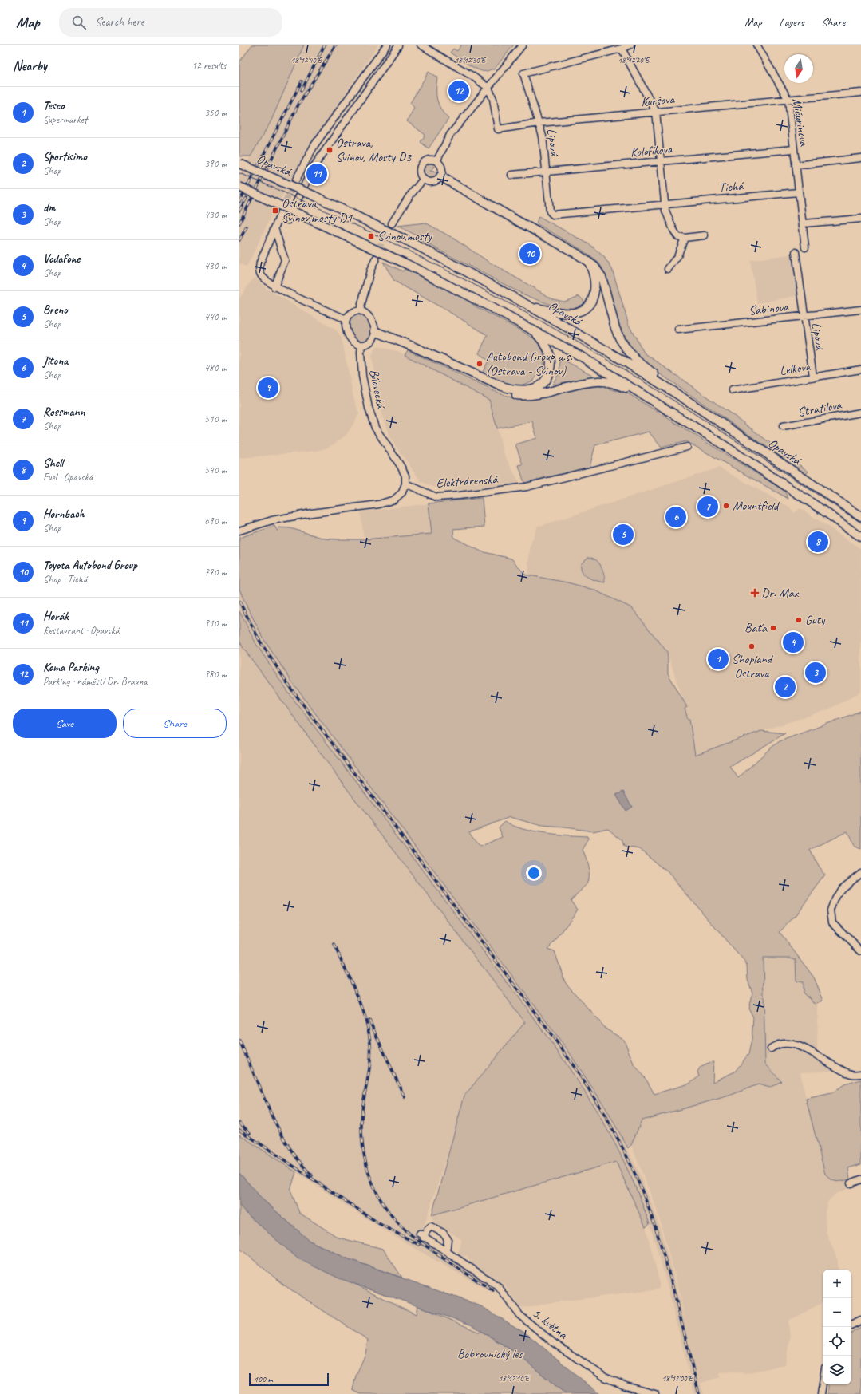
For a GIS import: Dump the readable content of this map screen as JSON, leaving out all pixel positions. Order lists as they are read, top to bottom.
{
  "streets": {
    "main road": ["Opavská"],
    "street": [
      "Kuršova",
      "Mičurinova",
      "Lipová",
      "Kolofíkova",
      "Tichá",
      "Sabinova",
      "Lelkova",
      "Bílovecká",
      "Stratilova",
      "Elektrárenská",
      "5. května"
    ]
  },
  "crossings": [
    ["Kuršova", "Mičurinova"],
    ["Kuršova", "Lipová"],
    ["Mičurinova", "Kolofíkova"],
    ["Mičurinova", "Tichá"],
    ["Lipová", "Kolofíkova"],
    ["Lipová", "Tichá"],
    ["Lipová", "Sabinova"],
    ["Lipová", "Lelkova"],
    ["Bílovecká", "Elektrárenská"]
  ],
  "parks": ["Bobrovnický les"],
  "places": {
    "transit": ["Ostrava, Svinov, Mosty D3", "Ostrava, Svinov,mosty D1", "Svinov,mosty"],
    "other": [
      "Autobond Group a.s. (Ostrava - Svinov)",
      "Mountfield",
      "Guty",
      "Baťa",
      "Shopland Ostrava"
    ],
    "health": ["Dr. Max"]
  },
  "scale_bar": "100 m",
  "north": "bottom",
  "page": {
    "header": "Map",
    "search": "Search here",
    "nav": ["Map", "Layers", "Share"],
    "heading": ["Nearby", "12 results"],
    "pins": [
      "12",
      "11",
      "10",
      "9",
      "7",
      "6",
      "5",
      "8",
      "4",
      "1",
      "3",
      "2"
    ],
    "list": [
      {
        "mark": "1",
        "name": "Tesco",
        "note": "Supermarket",
        "value": "350 m"
      },
      {
        "mark": "2",
        "name": "Sportisimo",
        "note": "Shop",
        "value": "390 m"
      },
      {
        "mark": "3",
        "name": "dm",
        "note": "Shop",
        "value": "430 m"
      },
      {
        "mark": "4",
        "name": "Vodafone",
        "note": "Shop",
        "value": "430 m"
      },
      {
        "mark": "5",
        "name": "Breno",
        "note": "Shop",
        "value": "440 m"
      },
      {
        "mark": "6",
        "name": "Jitona",
        "note": "Shop",
        "value": "480 m"
      },
      {
        "mark": "7",
        "name": "Rossmann",
        "note": "Shop",
        "value": "510 m"
      },
      {
        "mark": "8",
        "name": "Shell",
        "note": "Fuel · Opavská",
        "value": "540 m"
      },
      {
        "mark": "9",
        "name": "Hornbach",
        "note": "Shop",
        "value": "690 m"
      },
      {
        "mark": "10",
        "name": "Toyota Autobond Group",
        "note": "Shop · Tichá",
        "value": "770 m"
      },
      {
        "mark": "11",
        "name": "Horák",
        "note": "Restaurant · Opavská",
        "value": "910 m"
      },
      {
        "mark": "12",
        "name": "Koma Parking",
        "note": "Parking · náměstí Dr. Brauna",
        "value": "980 m"
      }
    ],
    "buttons": ["Save", "Share"],
    "map_buttons": ["+", "−"],
    "scale": "100 m"
  },
  "coordinates": [
    "18°12'40\"E",
    "18°12'30\"E",
    "18°12'20\"E",
    "18°12'10\"E",
    "18°12'00\"E"
  ]
}
